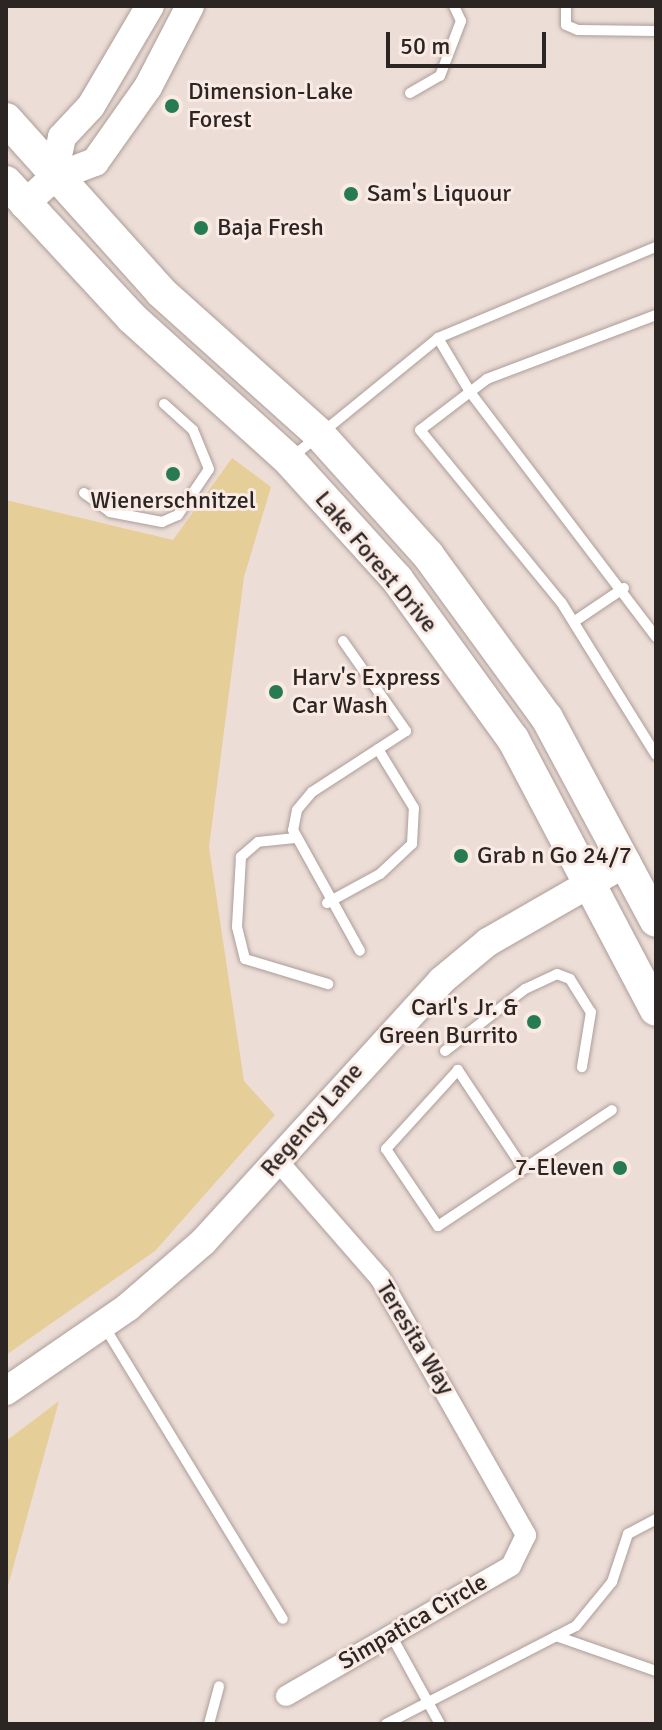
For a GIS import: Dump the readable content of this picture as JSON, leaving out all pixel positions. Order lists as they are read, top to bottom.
{
  "streets": {
    "main road": ["Lake Forest Drive"],
    "street": ["Regency Lane", "Teresita Way", "Simpatica Circle"]
  },
  "crossings": [
    ["Lake Forest Drive", "Regency Lane"],
    ["Regency Lane", "Teresita Way"],
    ["Teresita Way", "Simpatica Circle"]
  ],
  "places": [
    "Dimension-Lake Forest",
    "Sam's Liquour",
    "Baja Fresh",
    "Wienerschnitzel",
    "Harv's Express Car Wash",
    "Grab n Go 24/7",
    "Carl's Jr. & Green Burrito",
    "7-Eleven"
  ],
  "scale_bar": "50 m"
}
